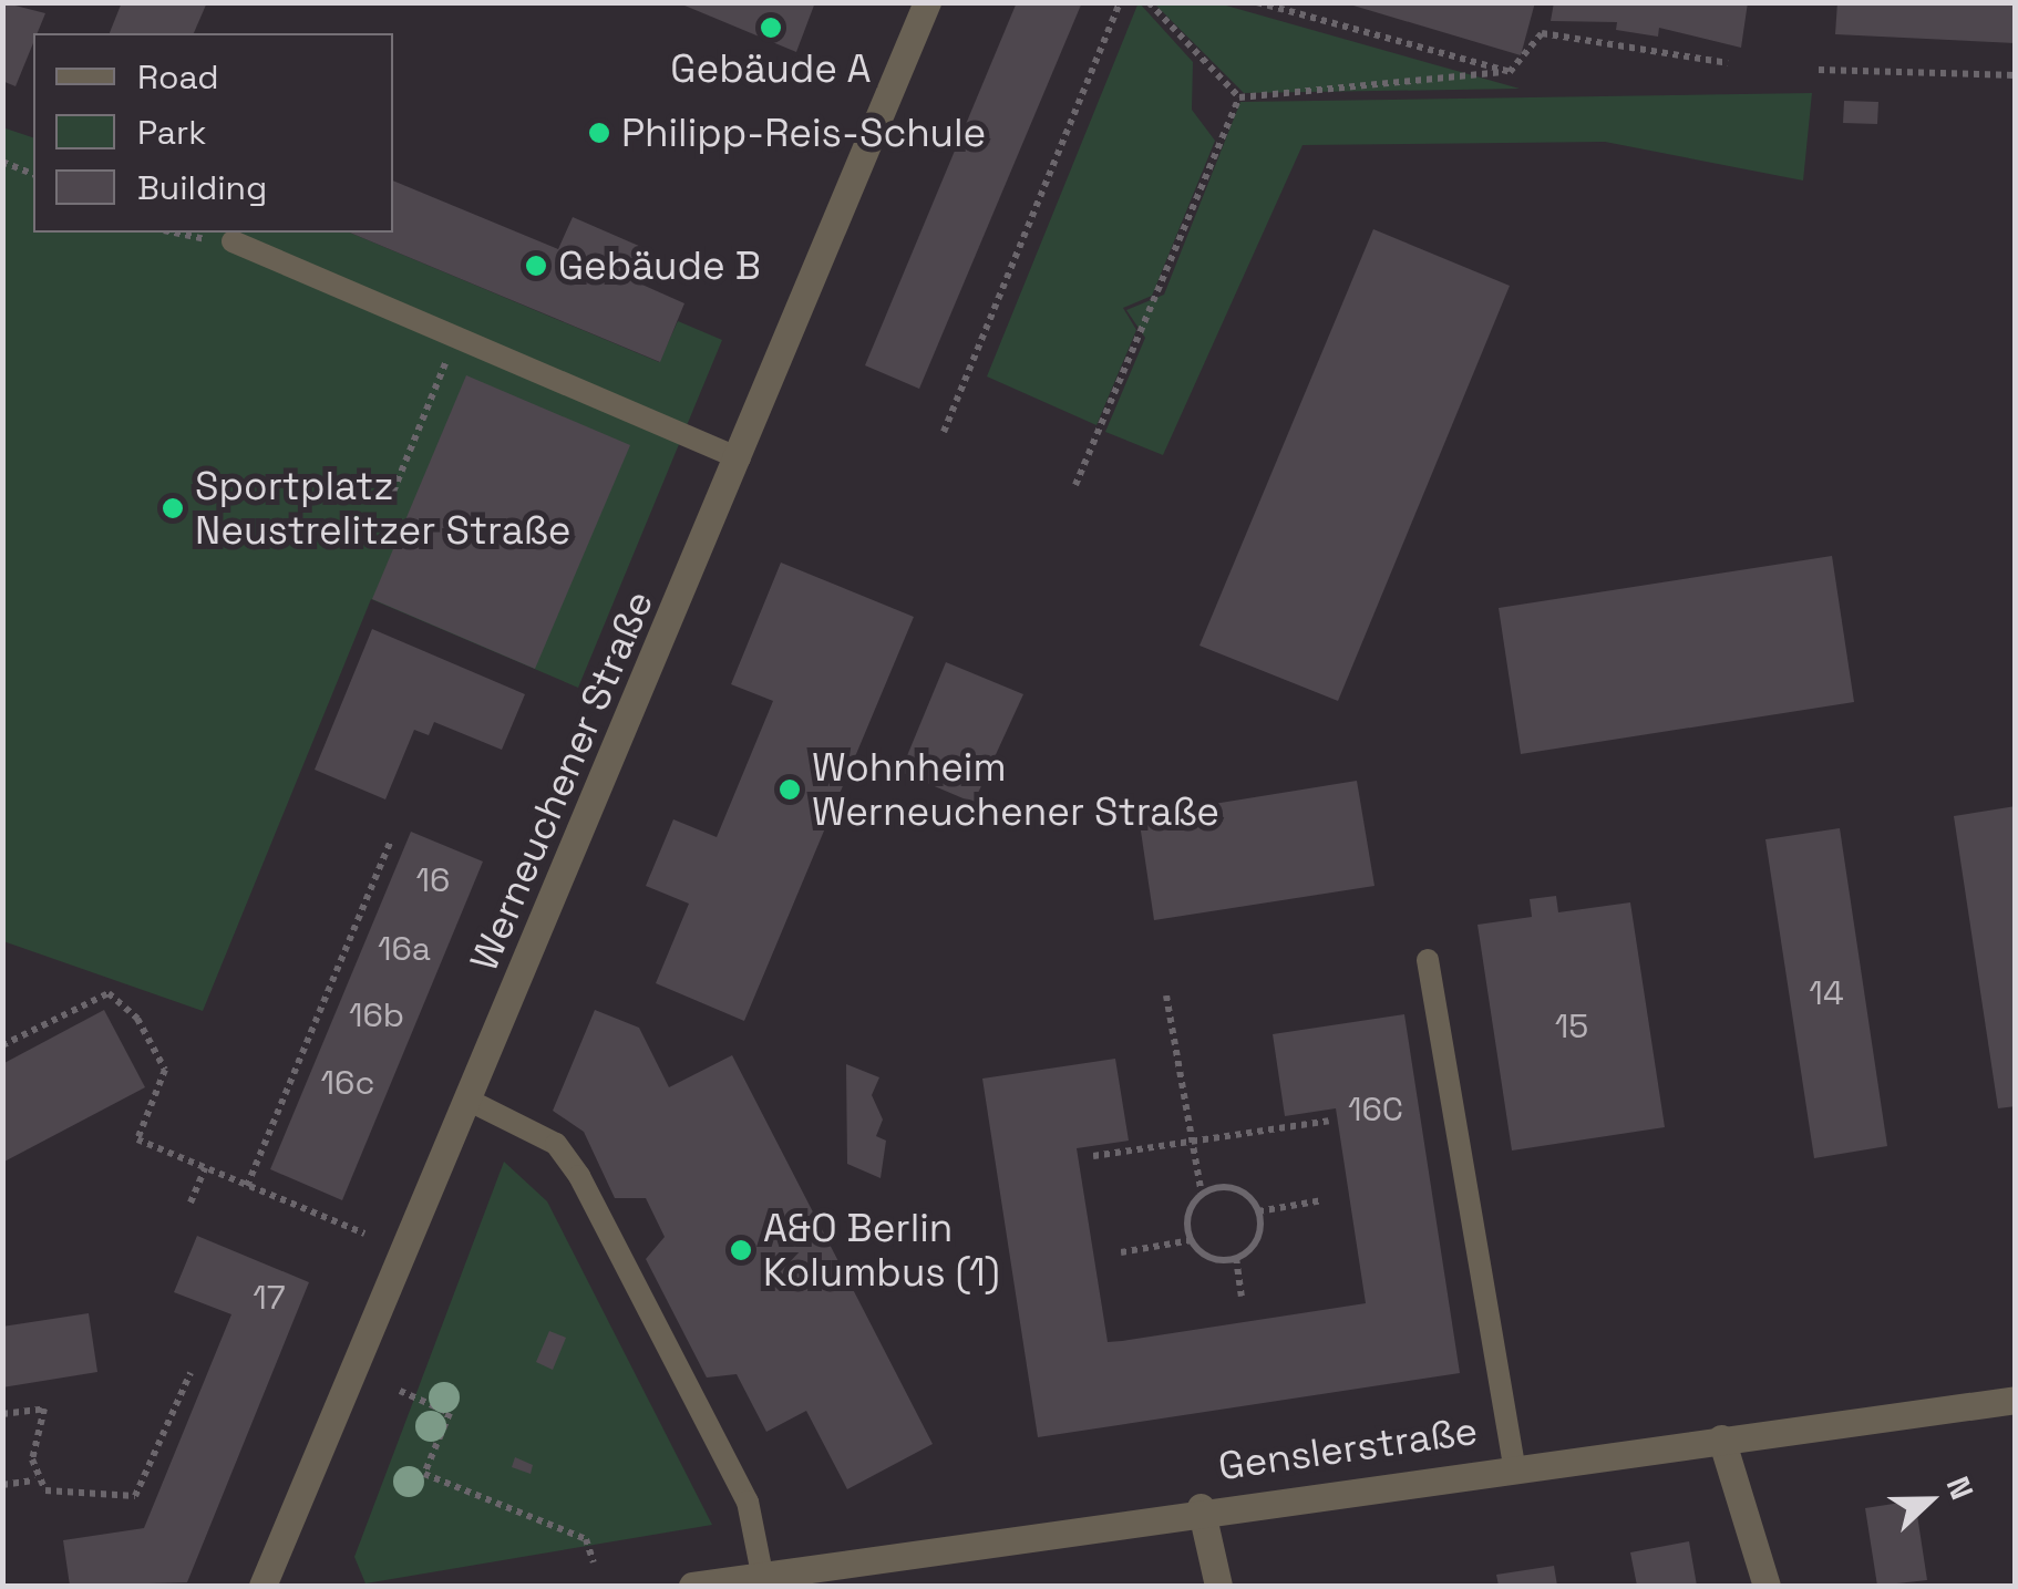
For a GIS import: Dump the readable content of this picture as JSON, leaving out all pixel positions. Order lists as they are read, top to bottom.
{
  "streets": {
    "street": ["Werneuchener Straße", "Genslerstraße"]
  },
  "places": [
    "Gebäude A",
    "Philipp-Reis-Schule",
    "Gebäude B",
    "Sportplatz Neustrelitzer Straße",
    "Wohnheim Werneuchener Straße",
    "A&O Berlin Kolumbus (1)"
  ],
  "house_numbers": [
    "16",
    "16a",
    "14",
    "16b",
    "15",
    "16c",
    "16C",
    "17"
  ],
  "legend": ["Road", "Park", "Building"],
  "north": "right"
}
